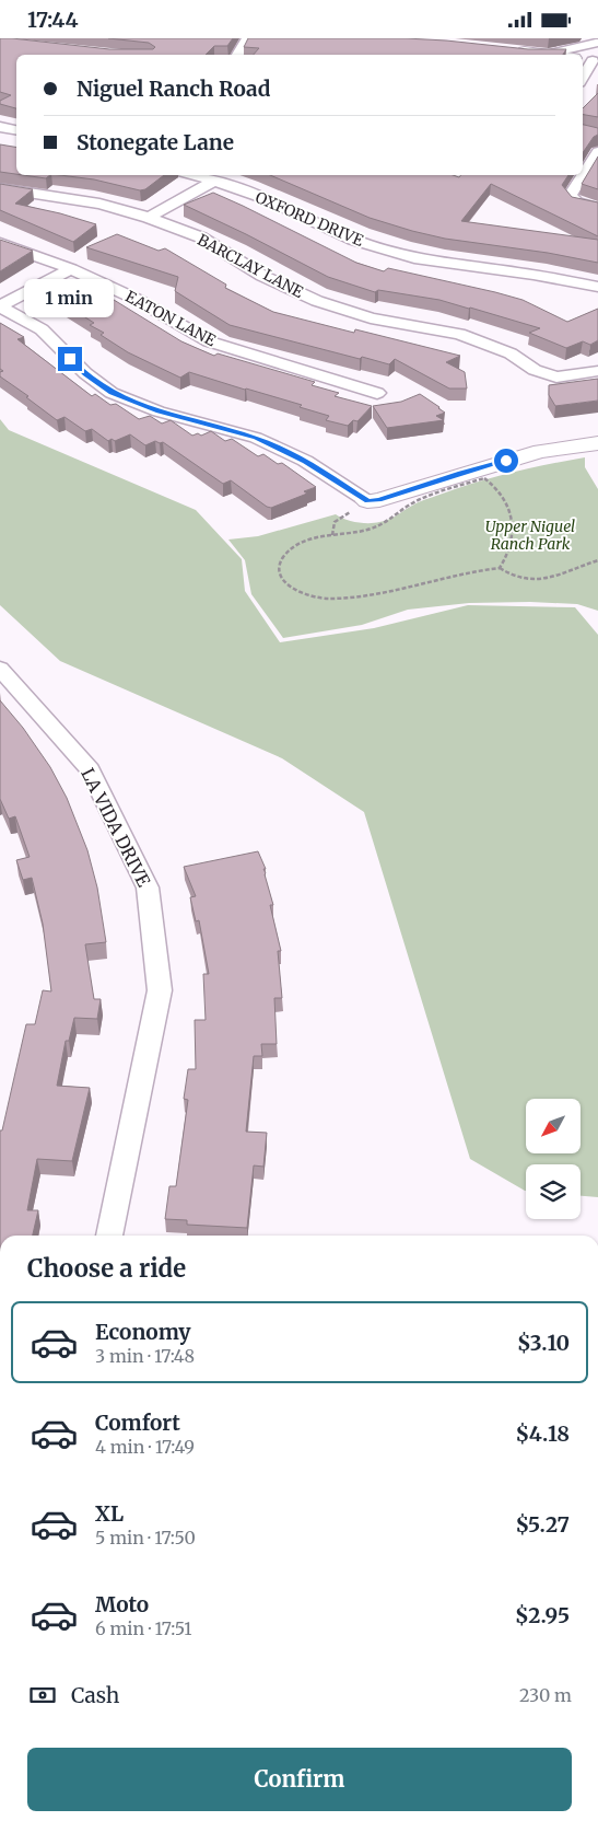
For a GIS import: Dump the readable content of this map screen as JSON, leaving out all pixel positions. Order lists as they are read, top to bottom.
{
  "streets": {
    "street": [
      "OXFORD DRIVE",
      "BARCLAY LANE",
      "EATON LANE",
      "LA VIDA DRIVE"
    ]
  },
  "parks": ["Upper Niguel Ranch Park"],
  "north": "bottom left",
  "page": {
    "status": "17:44",
    "banner": ["Niguel Ranch Road", "Stonegate Lane"],
    "bubble": "1 min",
    "heading": "Choose a ride",
    "list": [
      {
        "name": "Economy",
        "note": "3 min · 17:48",
        "value": "$3.10"
      },
      {
        "name": "Comfort",
        "note": "4 min · 17:49",
        "value": "$4.18"
      },
      {
        "name": "XL",
        "note": "5 min · 17:50",
        "value": "$5.27"
      },
      {
        "name": "Moto",
        "note": "6 min · 17:51",
        "value": "$2.95"
      }
    ],
    "pay": ["Cash", "230 m"],
    "buttons": "Confirm"
  }
}
